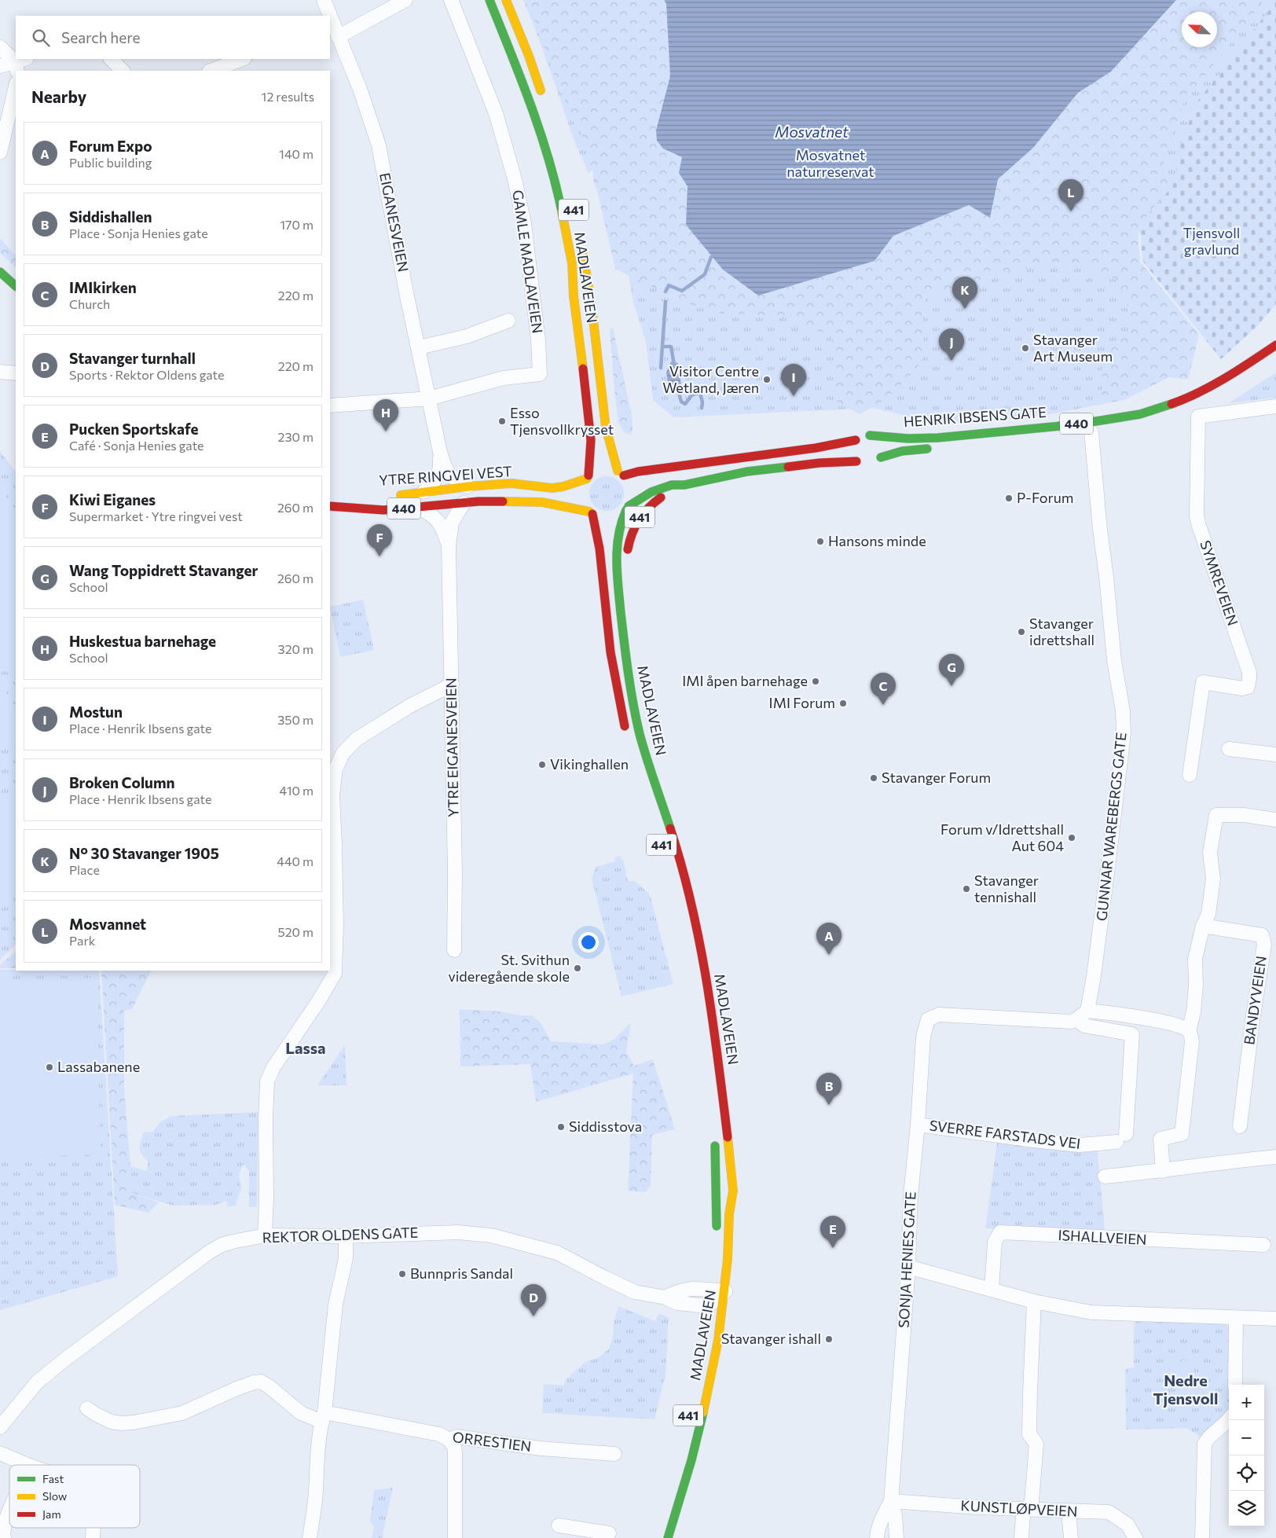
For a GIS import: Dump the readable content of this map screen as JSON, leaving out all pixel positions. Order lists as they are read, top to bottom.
{
  "streets": {
    "main road": [
      "441",
      "MADLAVEIEN",
      "HENRIK IBSENS GATE",
      "440",
      "YTRE RINGVEI VEST"
    ],
    "street": [
      "EIGANESVEIEN",
      "GAMLE MADLAVEIEN",
      "SYMREVEIEN",
      "YTRE EIGANESVEIEN",
      "GUNNAR WAREBERGS GATE",
      "BANDYVEIEN",
      "SVERRE FARSTADS VEI",
      "REKTOR OLDENS GATE",
      "ISHALLVEIEN",
      "SONJA HENIES GATE",
      "ORRESTIEN",
      "KUNSTLØPVEIEN"
    ]
  },
  "crossings": [
    ["441", "MADLAVEIEN"],
    ["441", "YTRE RINGVEI VEST"],
    ["EIGANESVEIEN", "GAMLE MADLAVEIEN"],
    ["EIGANESVEIEN", "YTRE RINGVEI VEST"],
    ["MADLAVEIEN", "440"],
    ["MADLAVEIEN", "YTRE RINGVEI VEST"],
    ["MADLAVEIEN", "REKTOR OLDENS GATE"],
    ["HENRIK IBSENS GATE", "440"],
    ["YTRE RINGVEI VEST", "YTRE EIGANESVEIEN"],
    ["SVERRE FARSTADS VEI", "SONJA HENIES GATE"],
    ["SONJA HENIES GATE", "KUNSTLØPVEIEN"]
  ],
  "districts": ["Lassa", "Nedre Tjensvoll"],
  "water": ["Mosvatnet"],
  "parks": ["Mosvatnet naturreservat", "Tjensvoll gravlund"],
  "places": [
    "Stavanger Art Museum",
    "Visitor Centre Wetland, Jæren",
    "Esso Tjensvollkrysset",
    "P-Forum",
    "Hansons minde",
    "Stavanger idrettshall",
    "IMI åpen barnehage",
    "IMI Forum",
    "Vikinghallen",
    "Stavanger Forum",
    "Forum v/Idrettshall Aut 604",
    "Stavanger tennishall",
    "St. Svithun videregående skole",
    "Lassabanene",
    "Siddisstova",
    "Bunnpris Sandal",
    "Stavanger ishall"
  ],
  "legend": ["Fast", "Slow", "Jam"],
  "north": "top left",
  "page": {
    "search": "Search here",
    "heading": ["Nearby", "12 results"],
    "list": [
      {
        "mark": "A",
        "name": "Forum Expo",
        "note": "Public building",
        "value": "140 m"
      },
      {
        "mark": "B",
        "name": "Siddishallen",
        "note": "Place · Sonja Henies gate",
        "value": "170 m"
      },
      {
        "mark": "C",
        "name": "IMIkirken",
        "note": "Church",
        "value": "220 m"
      },
      {
        "mark": "D",
        "name": "Stavanger turnhall",
        "note": "Sports · Rektor Oldens gate",
        "value": "220 m"
      },
      {
        "mark": "E",
        "name": "Pucken Sportskafe",
        "note": "Café · Sonja Henies gate",
        "value": "230 m"
      },
      {
        "mark": "F",
        "name": "Kiwi Eiganes",
        "note": "Supermarket · Ytre ringvei vest",
        "value": "260 m"
      },
      {
        "mark": "G",
        "name": "Wang Toppidrett Stavanger",
        "note": "School",
        "value": "260 m"
      },
      {
        "mark": "H",
        "name": "Huskestua barnehage",
        "note": "School",
        "value": "320 m"
      },
      {
        "mark": "I",
        "name": "Mostun",
        "note": "Place · Henrik Ibsens gate",
        "value": "350 m"
      },
      {
        "mark": "J",
        "name": "Broken Column",
        "note": "Place · Henrik Ibsens gate",
        "value": "410 m"
      },
      {
        "mark": "K",
        "name": "N° 30 Stavanger 1905",
        "note": "Place",
        "value": "440 m"
      },
      {
        "mark": "L",
        "name": "Mosvannet",
        "note": "Park",
        "value": "520 m"
      }
    ],
    "pins": [
      "L",
      "K",
      "J",
      "I",
      "H",
      "F",
      "G",
      "C",
      "A",
      "B",
      "E",
      "D"
    ],
    "map_buttons": ["+", "−"]
  }
}
